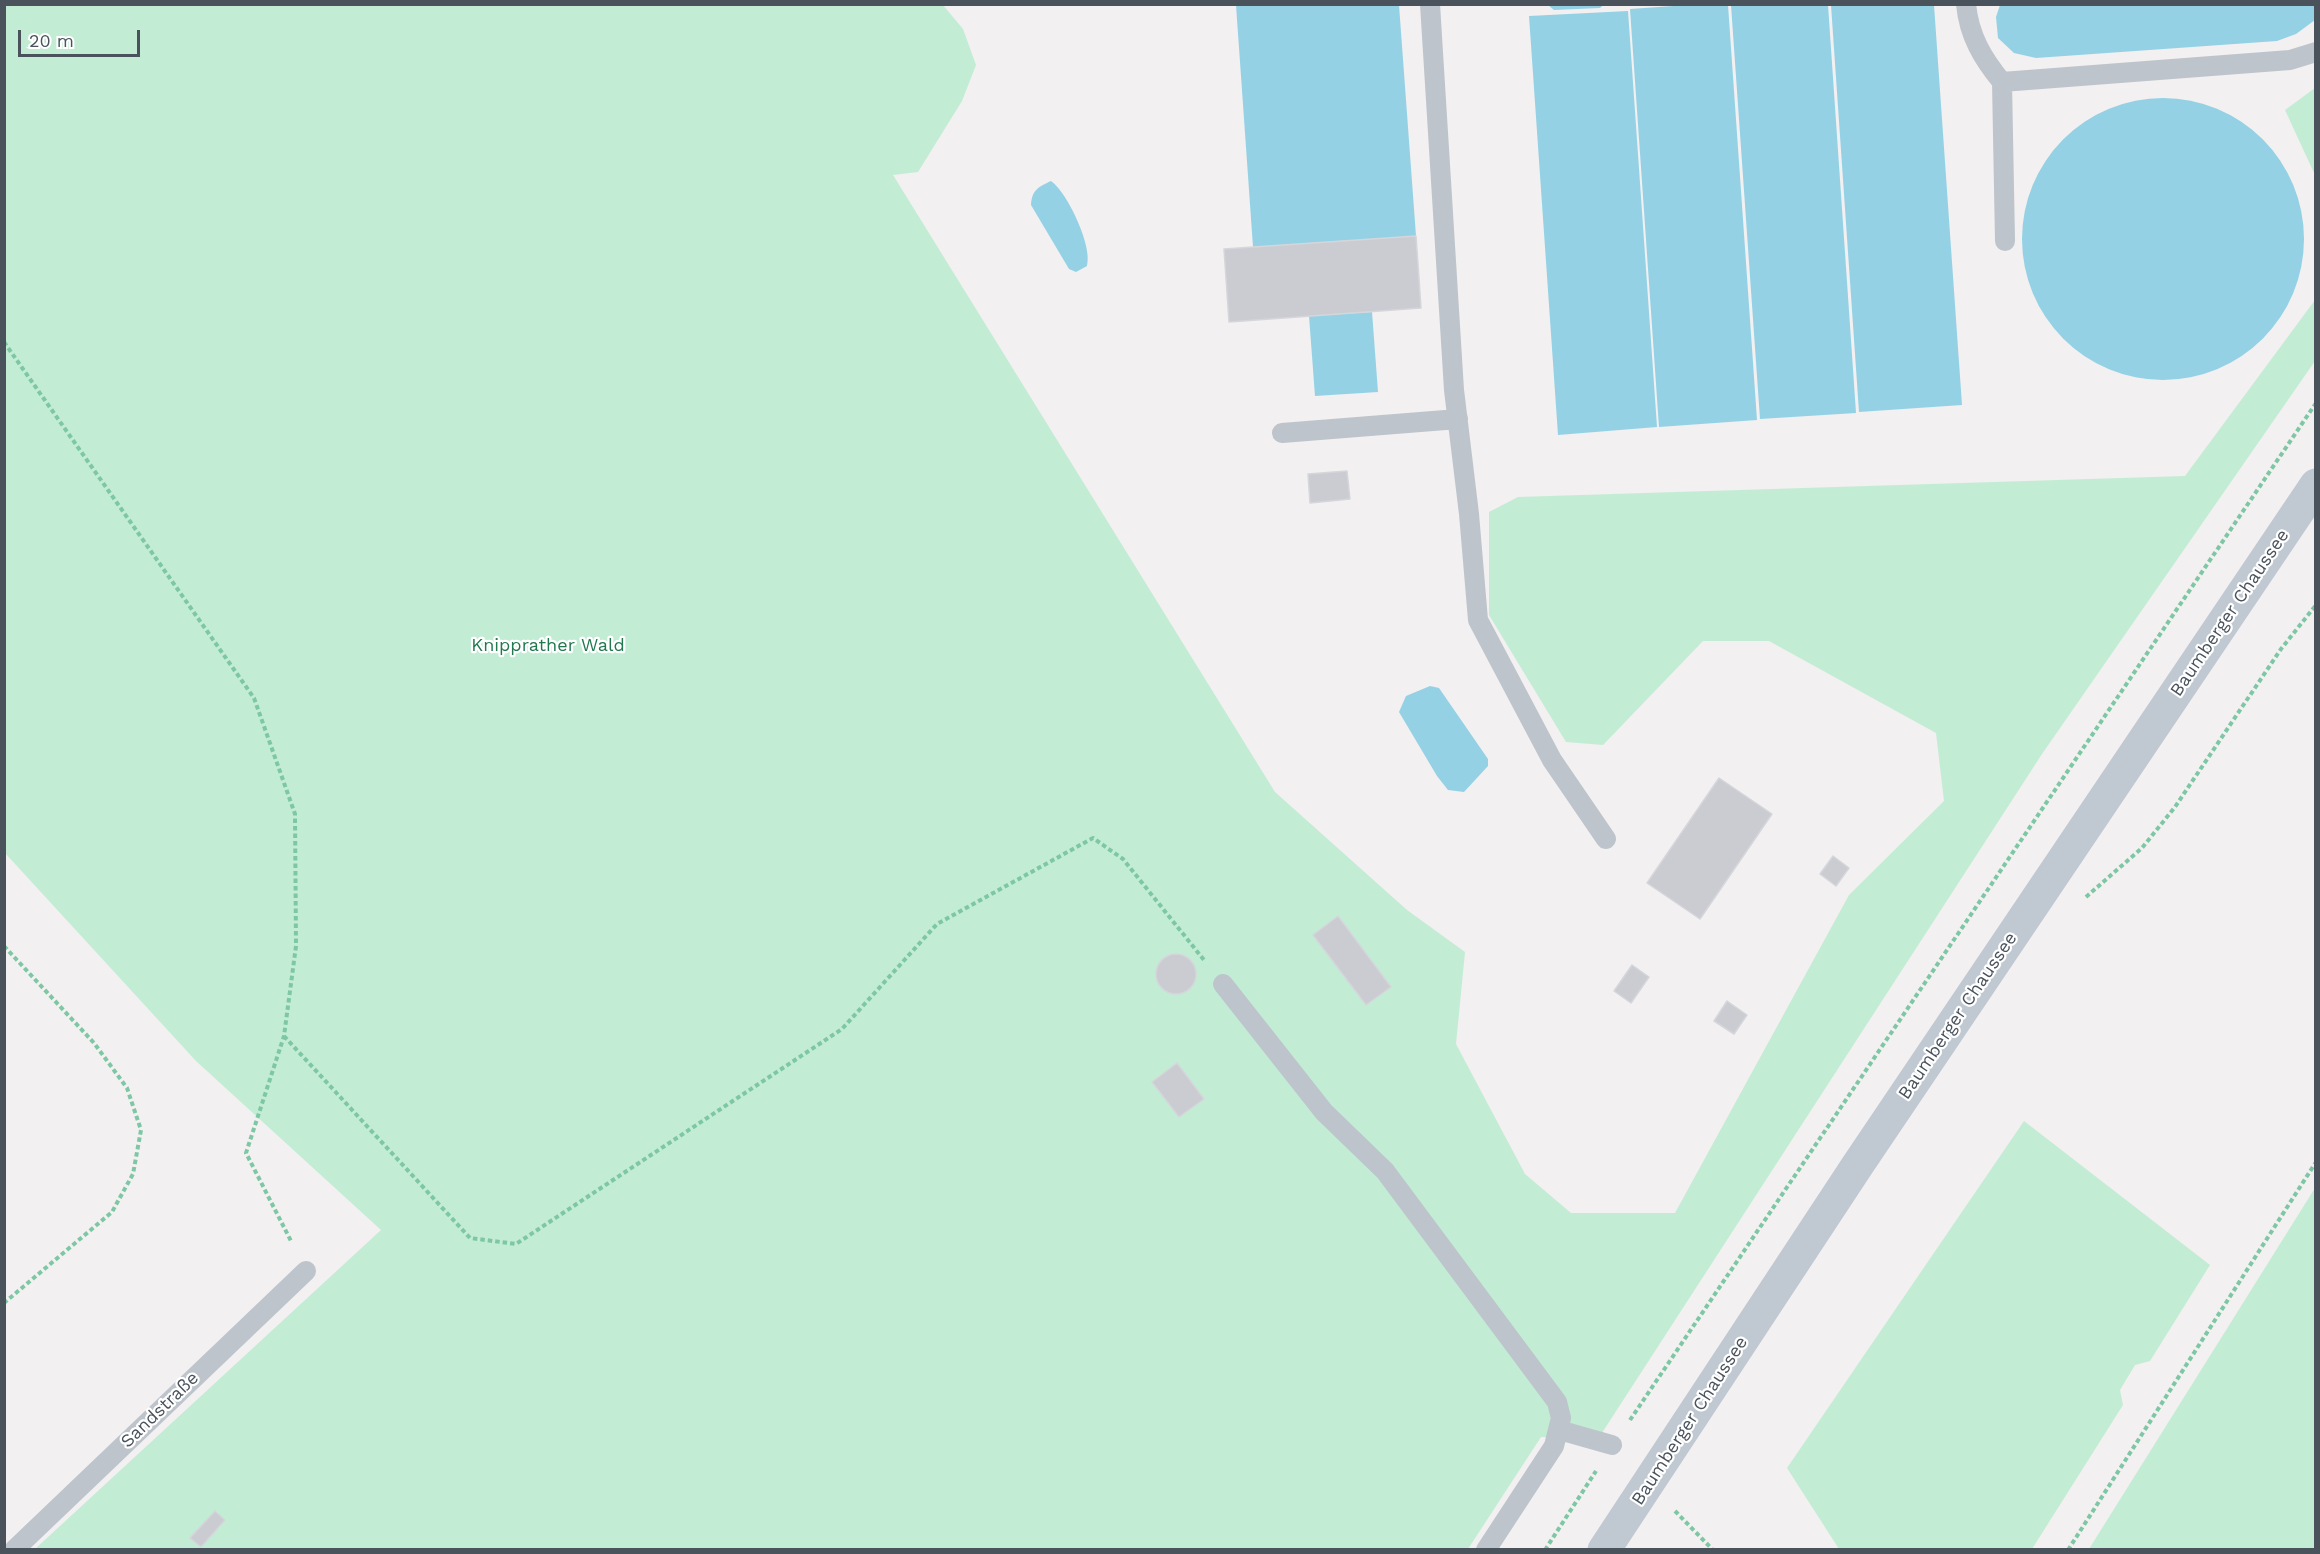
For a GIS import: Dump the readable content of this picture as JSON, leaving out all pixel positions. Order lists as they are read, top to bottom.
{
  "streets": {
    "street": ["Baumberger Chaussee"],
    "lane": ["Sandstraße"]
  },
  "parks": ["Knipprather Wald"],
  "scale_bar": "20 m"
}
